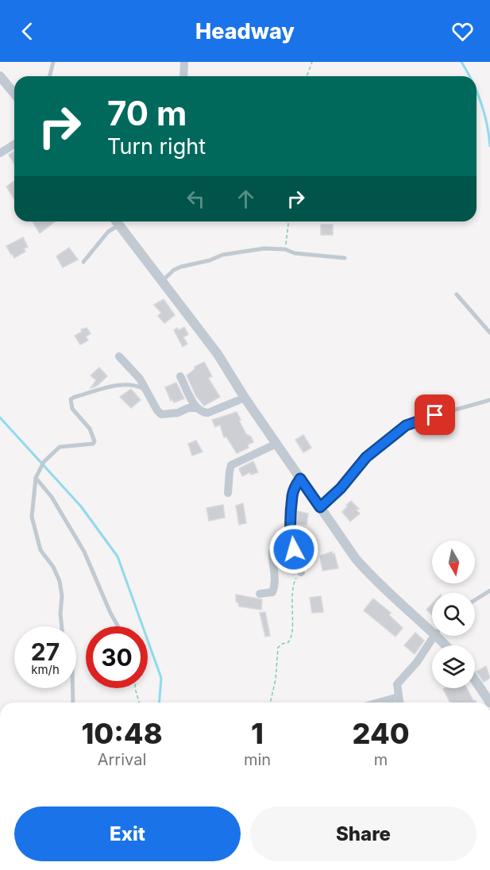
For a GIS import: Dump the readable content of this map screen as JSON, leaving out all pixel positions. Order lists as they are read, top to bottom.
{
  "north": "bottom",
  "page": {
    "header": "Headway",
    "turn": ["70 m", "Turn right"],
    "speed": "27 km/h",
    "limit": "30",
    "eta": [
      "10:48",
      "Arrival",
      "1",
      "min",
      "240",
      "m"
    ],
    "buttons": ["Exit", "Share"]
  }
}
